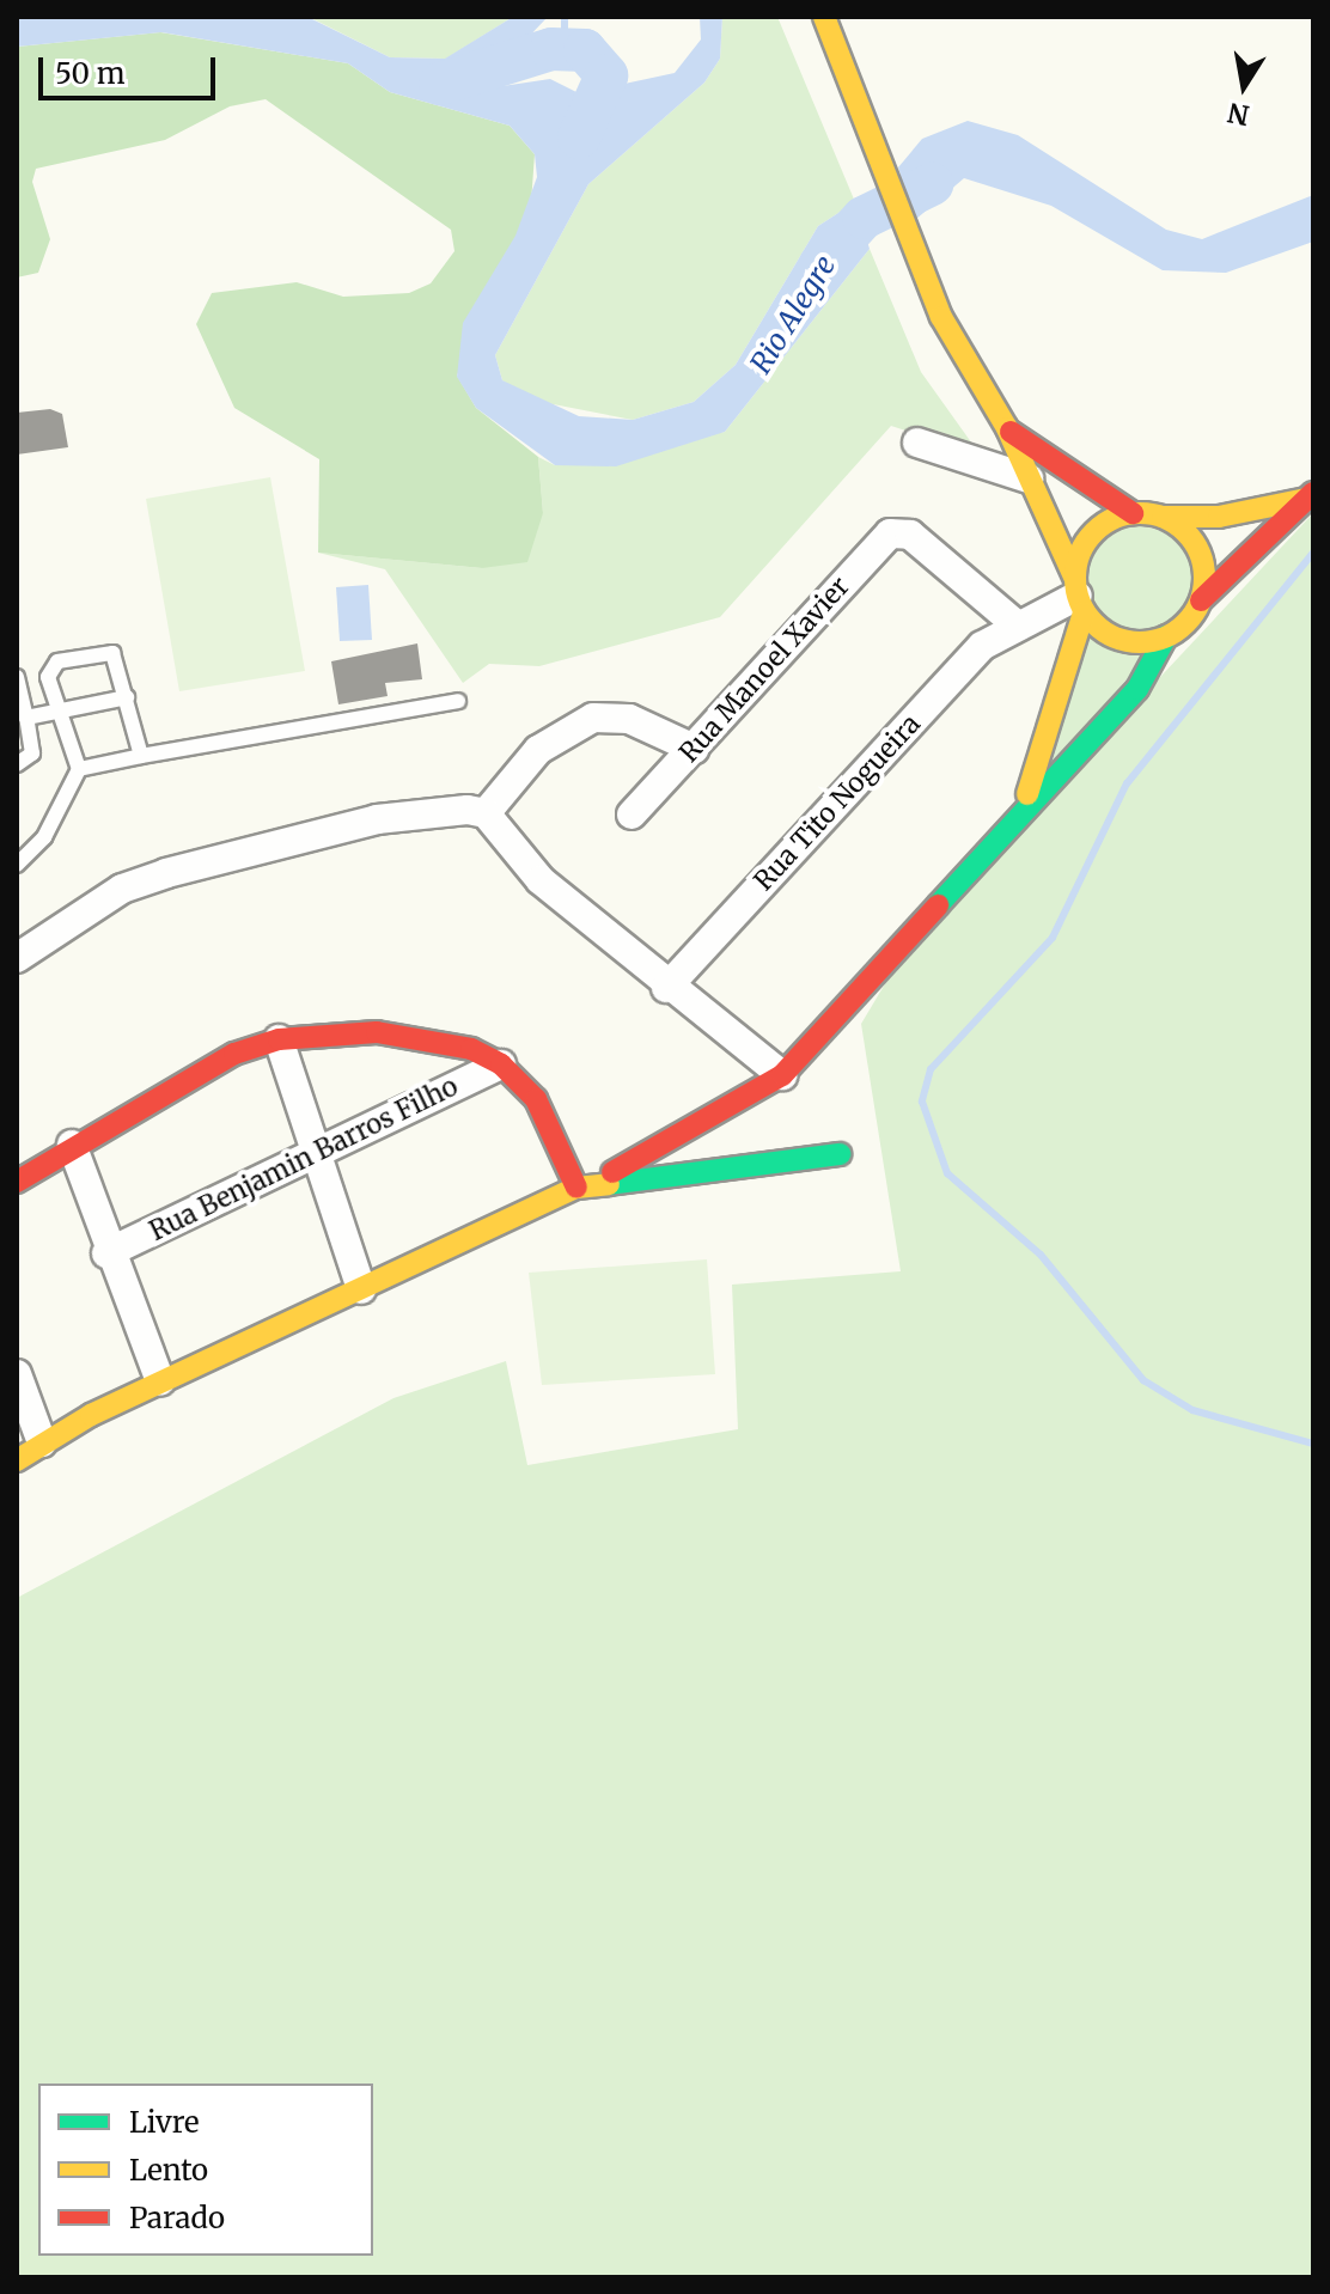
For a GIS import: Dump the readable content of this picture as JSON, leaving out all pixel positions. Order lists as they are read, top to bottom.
{
  "streets": {
    "street": ["Rua Manoel Xavier", "Rua Tito Nogueira", "Rua Benjamin Barros Filho"]
  },
  "crossings": [
    ["Rua Manoel Xavier", "Rua Tito Nogueira"]
  ],
  "water": ["Rio Alegre"],
  "legend": ["Livre", "Lento", "Parado"],
  "scale_bar": "50 m",
  "north": "bottom"
}
